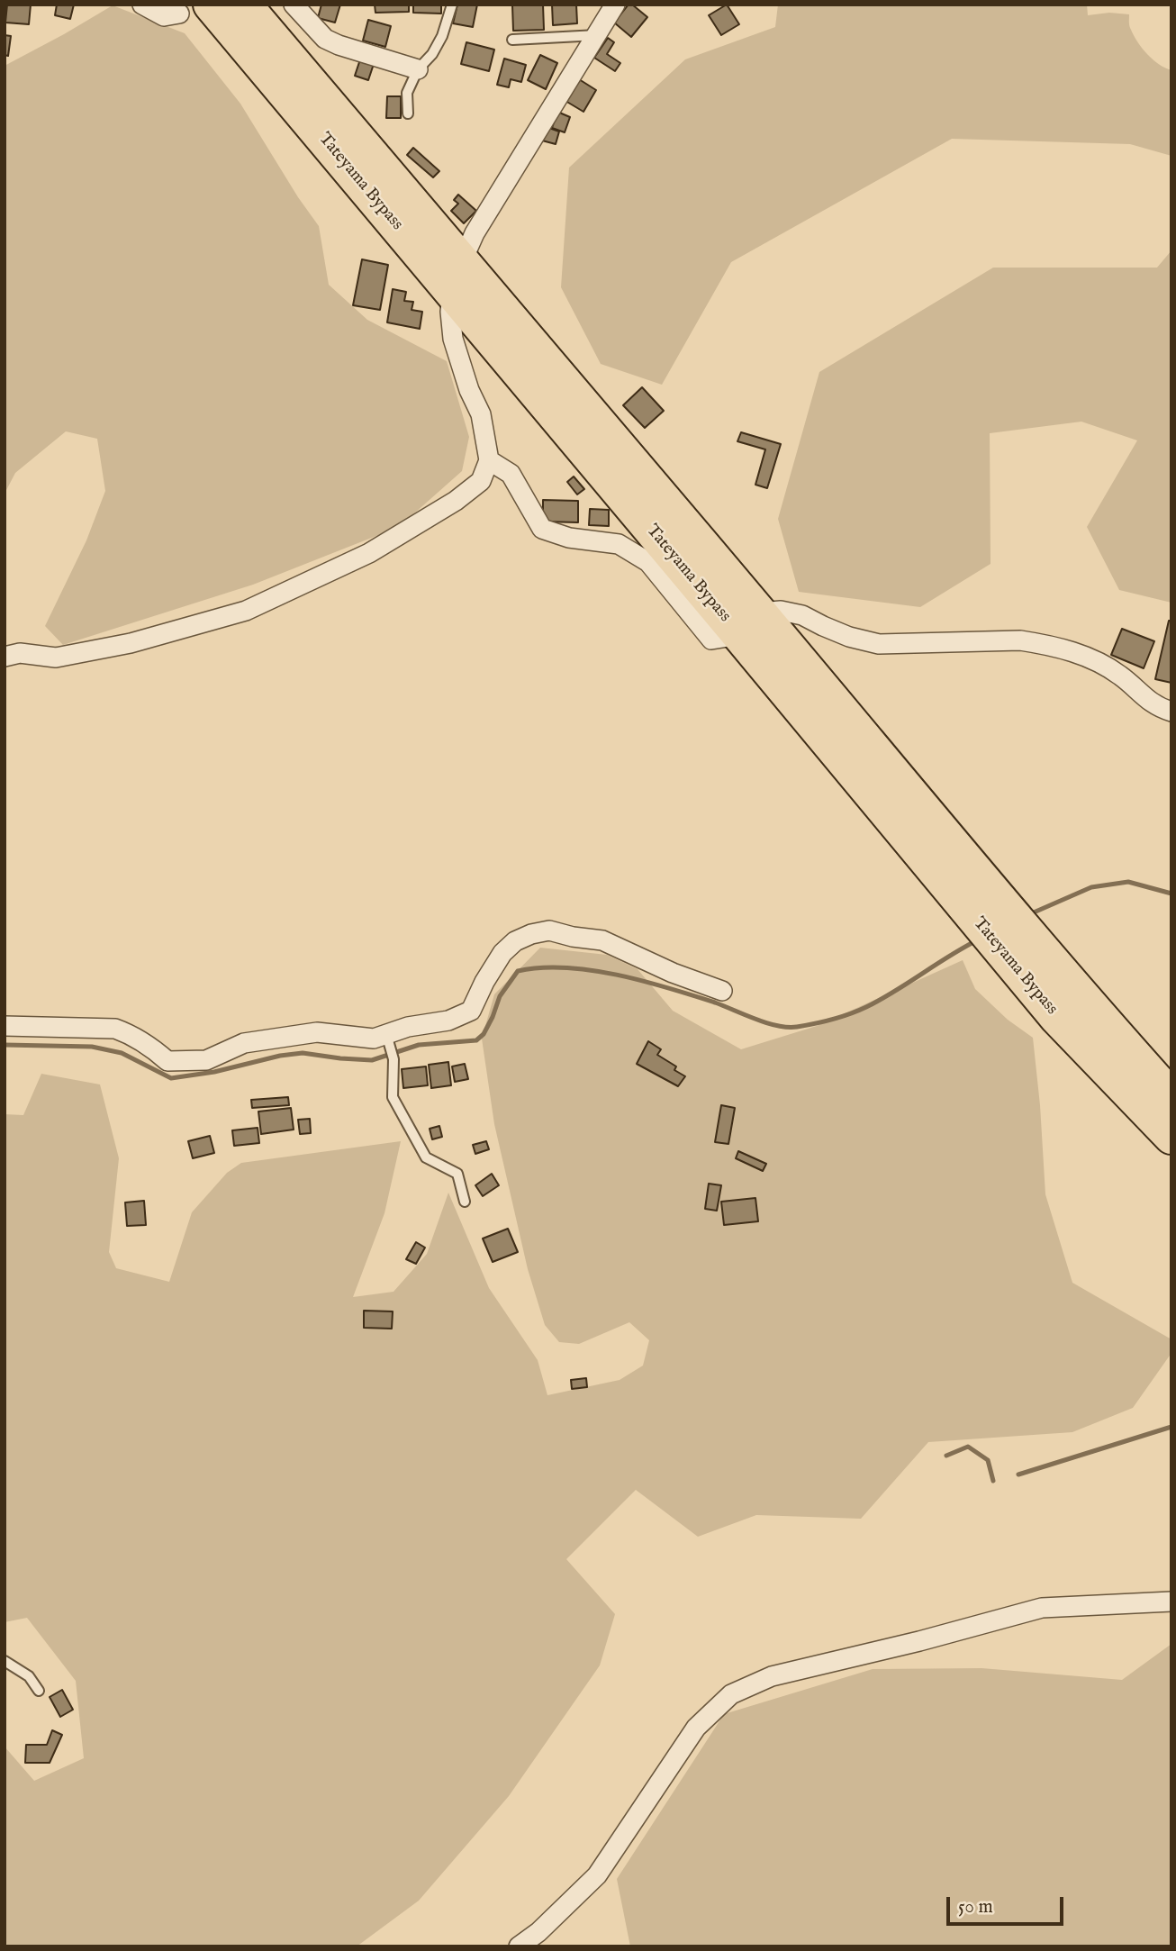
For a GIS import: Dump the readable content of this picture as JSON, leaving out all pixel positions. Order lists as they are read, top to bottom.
{
  "streets": {
    "highway": ["Tateyama Bypass"]
  },
  "scale_bar": "50 m"
}
